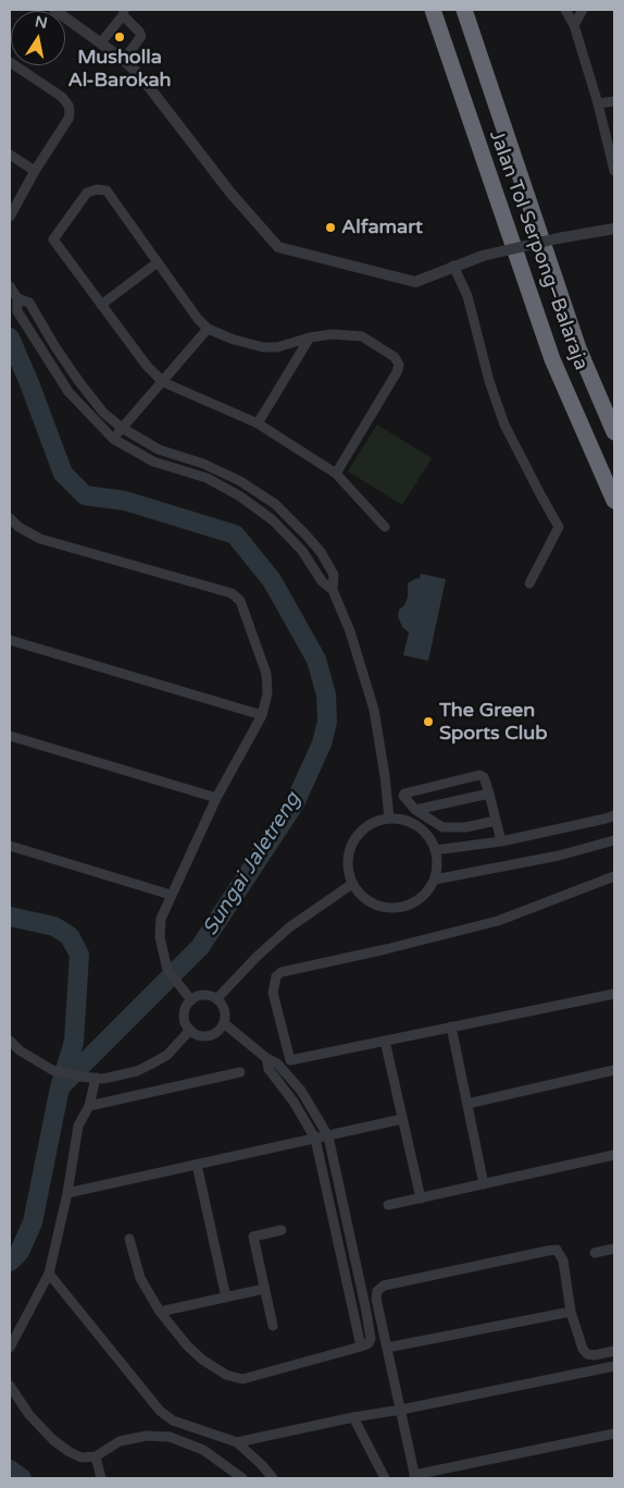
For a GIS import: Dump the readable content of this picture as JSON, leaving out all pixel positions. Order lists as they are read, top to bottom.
{
  "streets": {
    "highway": ["Jalan Tol Serpong–Balaraja"]
  },
  "water": ["Sungai Jaletreng"],
  "places": ["Musholla Al-Barokah", "Alfamart", "The Green Sports Club"],
  "north": "top"
}
